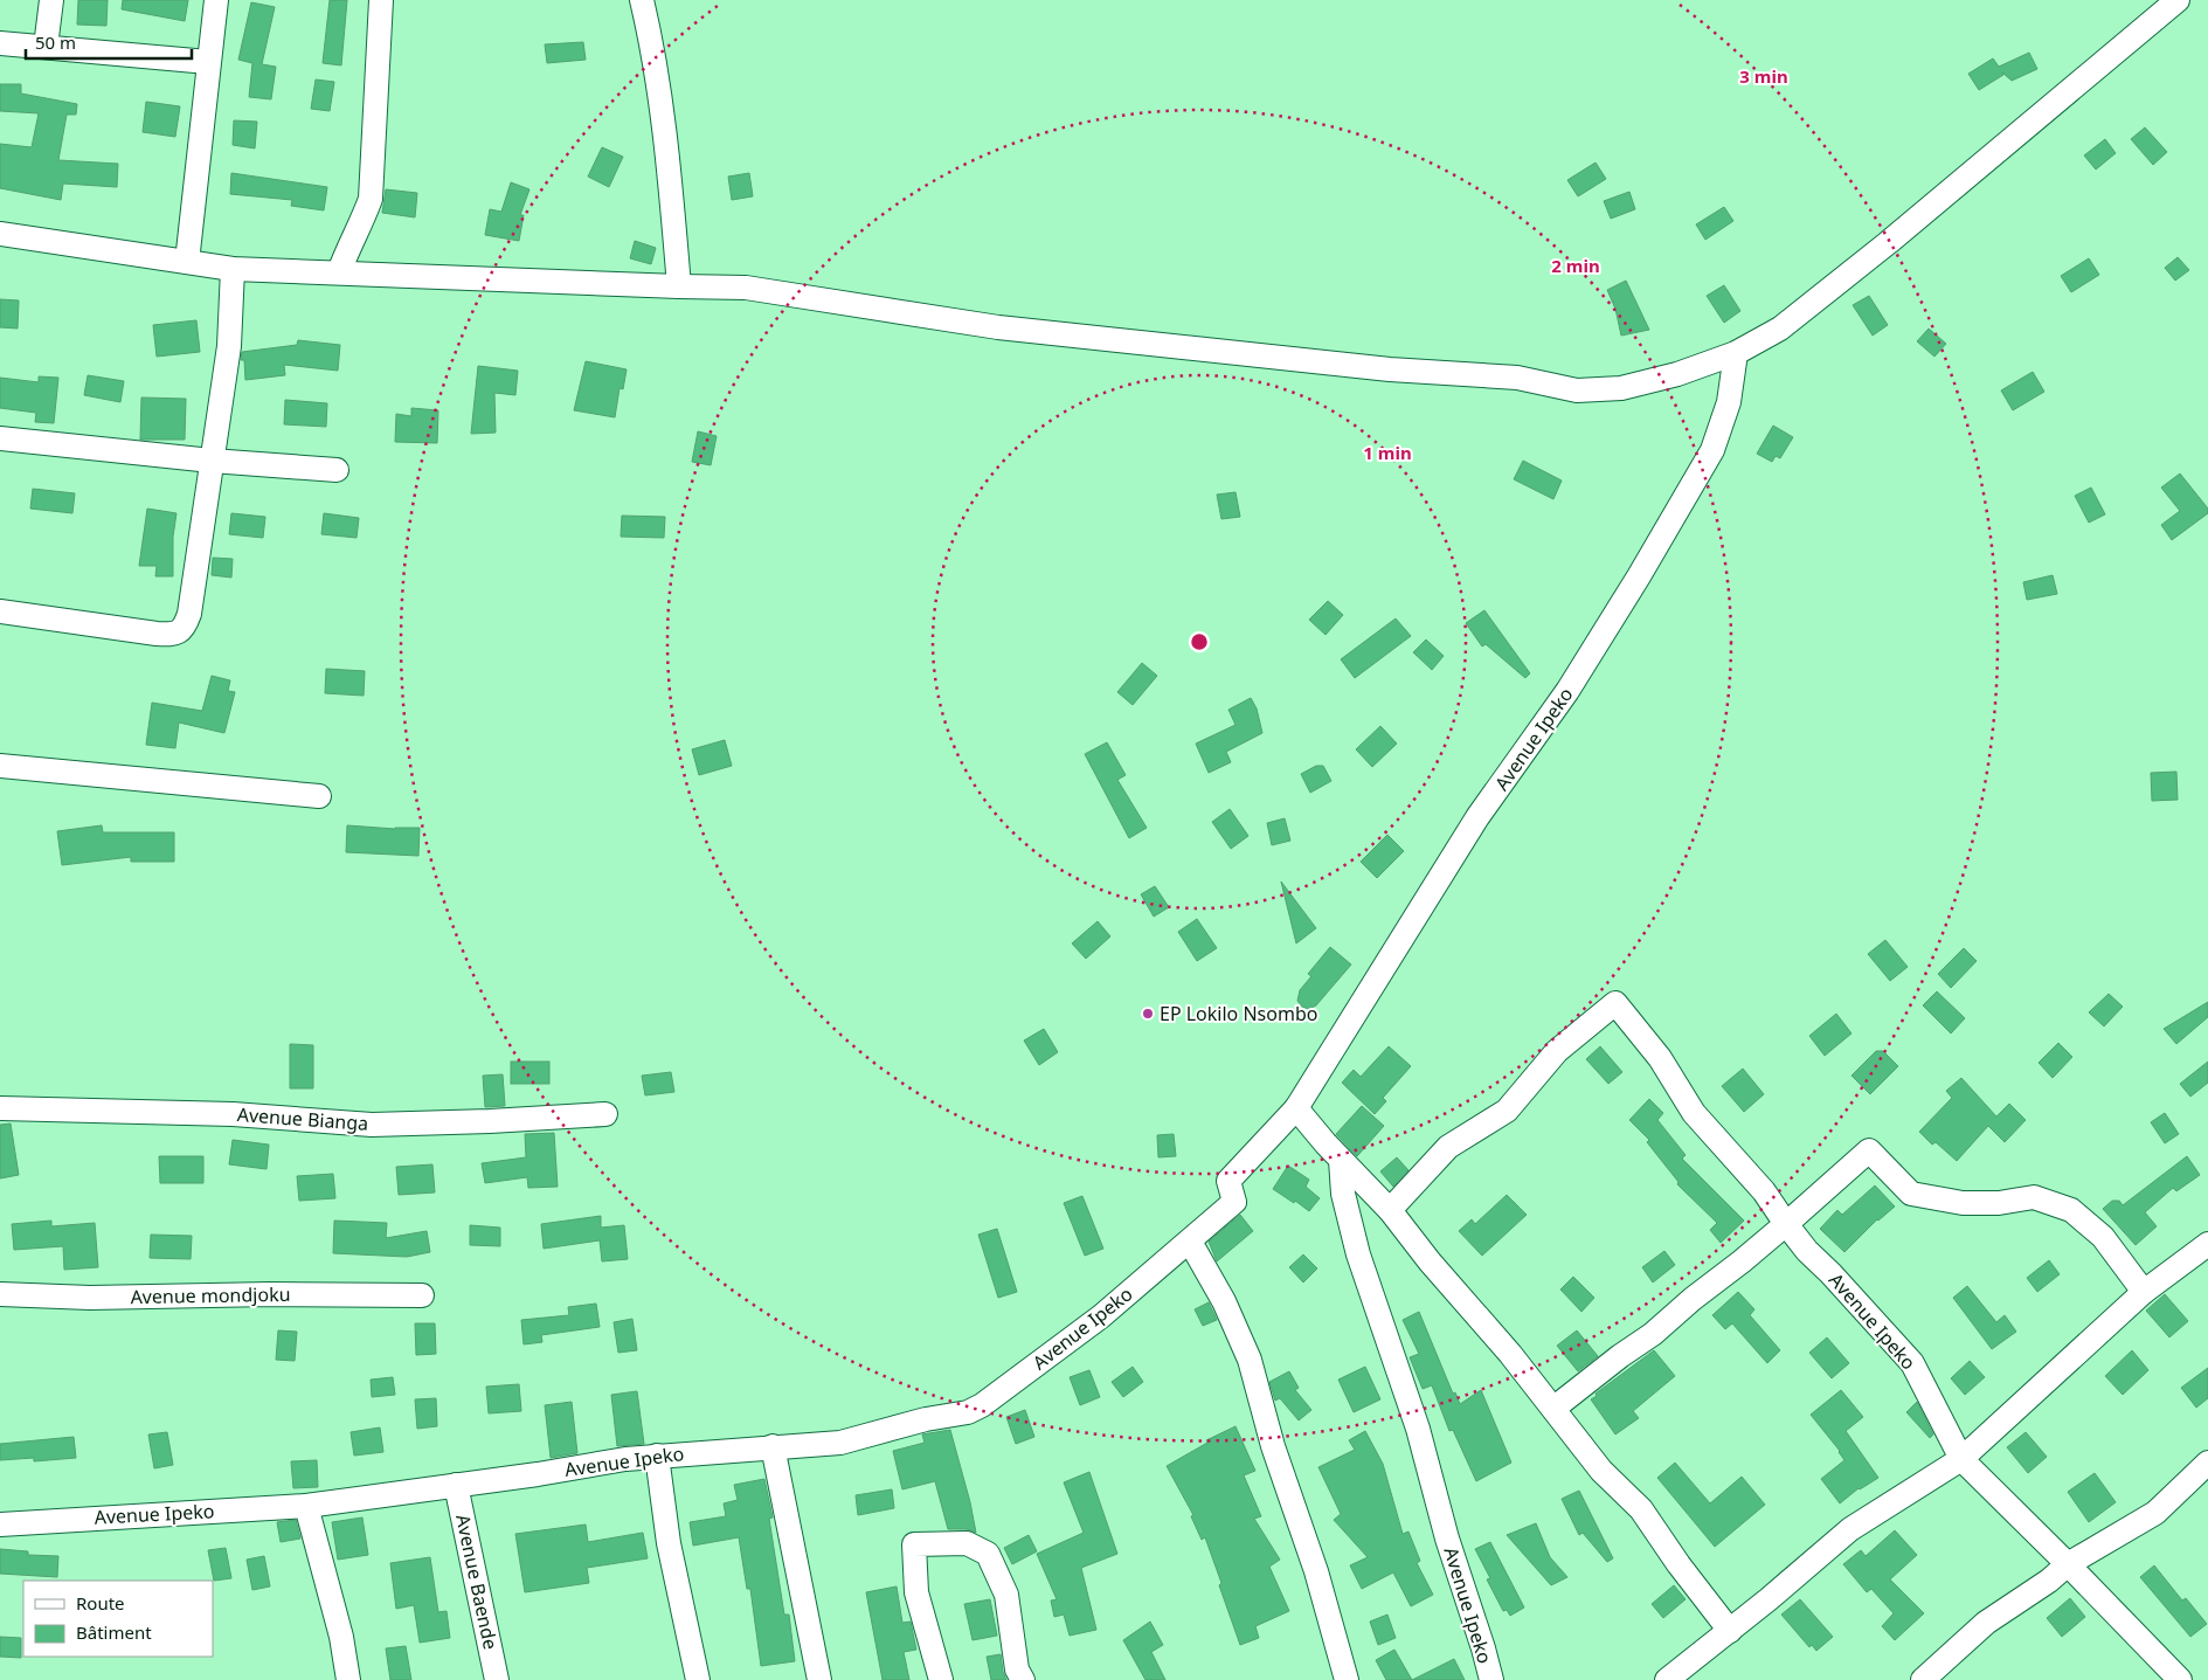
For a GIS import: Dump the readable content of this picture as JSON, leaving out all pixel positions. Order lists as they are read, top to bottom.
{
  "streets": {
    "street": [
      "Avenue Ipeko",
      "Avenue Bianga",
      "Avenue mondjoku",
      "Avenue Baende"
    ]
  },
  "crossings": [
    ["Avenue Ipeko", "Avenue Baende"]
  ],
  "places": ["EP Lokilo Nsombo"],
  "legend": ["Route", "Bâtiment"],
  "scale_bar": "50 m",
  "rings": ["3 min", "2 min", "1 min"]
}
